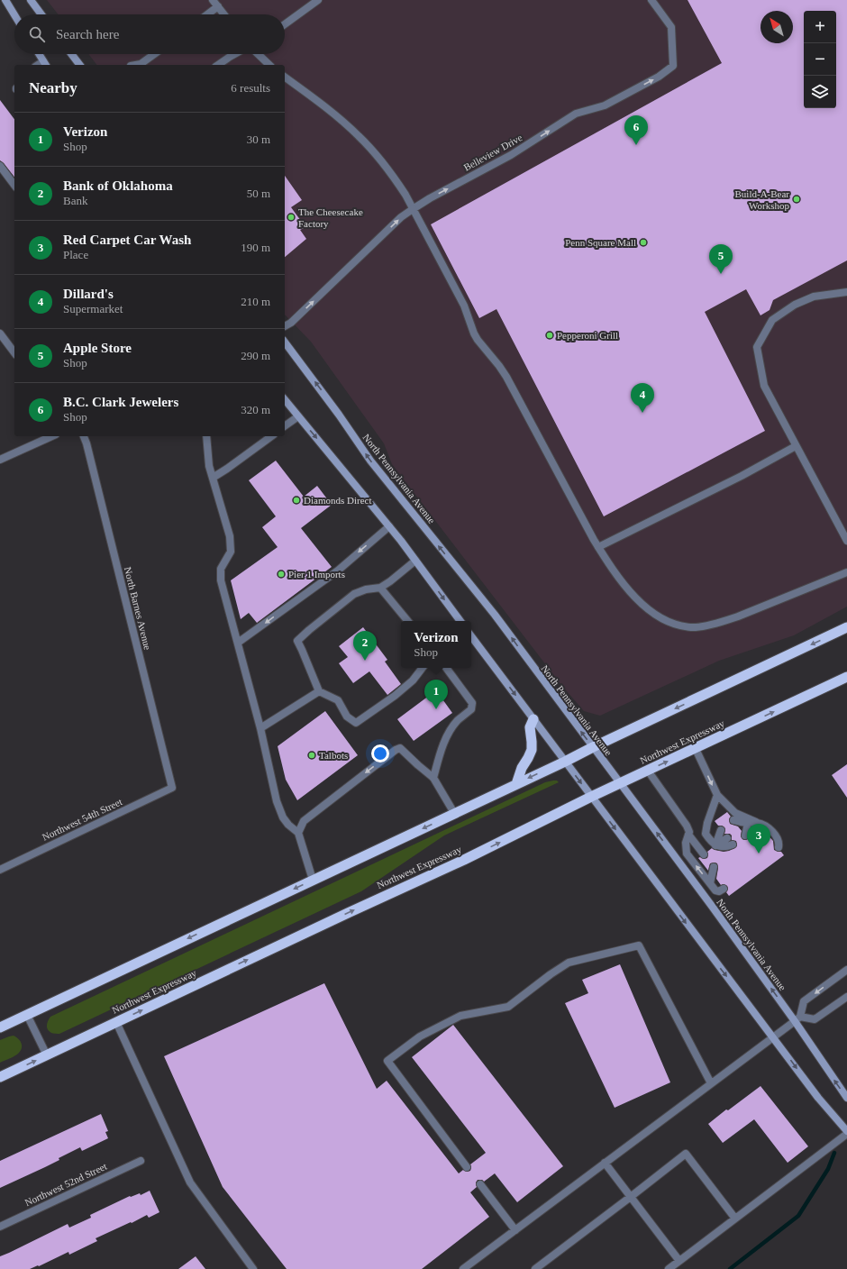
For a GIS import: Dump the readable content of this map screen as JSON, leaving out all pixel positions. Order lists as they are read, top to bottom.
{
  "streets": {
    "highway": ["Northwest Expressway"],
    "main road": ["North Pennsylvania Avenue"],
    "street": [
      "Belleview Drive",
      "North Barnes Avenue",
      "Northwest 54th Street",
      "Northwest 52nd Street"
    ]
  },
  "crossings": [
    ["North Pennsylvania Avenue", "Northwest Expressway"],
    ["North Barnes Avenue", "Northwest 54th Street"]
  ],
  "one_way": ["Belleview Drive"],
  "places": [
    "Build-A-Bear Workshop",
    "The Cheesecake Factory",
    "Penn Square Mall",
    "Pepperoni Grill",
    "Diamonds Direct",
    "Pier 1 Imports",
    "Talbots"
  ],
  "north": "top left",
  "page": {
    "map_buttons": ["+", "−"],
    "search": "Search here",
    "heading": ["Nearby", "6 results"],
    "list": [
      {
        "mark": "1",
        "name": "Verizon",
        "note": "Shop",
        "value": "30 m"
      },
      {
        "mark": "2",
        "name": "Bank of Oklahoma",
        "note": "Bank",
        "value": "50 m"
      },
      {
        "mark": "3",
        "name": "Red Carpet Car Wash",
        "note": "Place",
        "value": "190 m"
      },
      {
        "mark": "4",
        "name": "Dillard's",
        "note": "Supermarket",
        "value": "210 m"
      },
      {
        "mark": "5",
        "name": "Apple Store",
        "note": "Shop",
        "value": "290 m"
      },
      {
        "mark": "6",
        "name": "B.C. Clark Jewelers",
        "note": "Shop",
        "value": "320 m"
      }
    ],
    "pins": [
      "6",
      "5",
      "4",
      "2",
      "1",
      "3"
    ],
    "popup": ["Verizon", "Shop"]
  }
}
